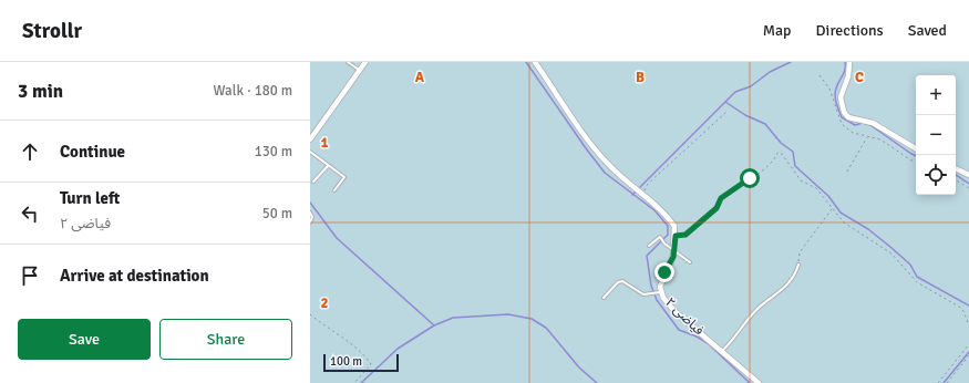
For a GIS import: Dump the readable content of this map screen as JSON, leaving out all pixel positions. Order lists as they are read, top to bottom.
{
  "streets": {
    "street": ["فیاضی ۲"]
  },
  "scale_bar": "100 m",
  "page": {
    "header": "Strollr",
    "nav": ["Map", "Directions", "Saved"],
    "heading": ["3 min", "Walk · 180 m"],
    "map_buttons": ["+", "−"],
    "list": [
      ["Continue", "130 m"],
      ["Turn left", "فیاضی ۲", "50 m"],
      "Arrive at destination"
    ],
    "buttons": ["Save", "Share"],
    "scale": "100 m"
  },
  "grid": {
    "columns": ["A", "B", "C"],
    "rows": ["1", "2"]
  }
}
